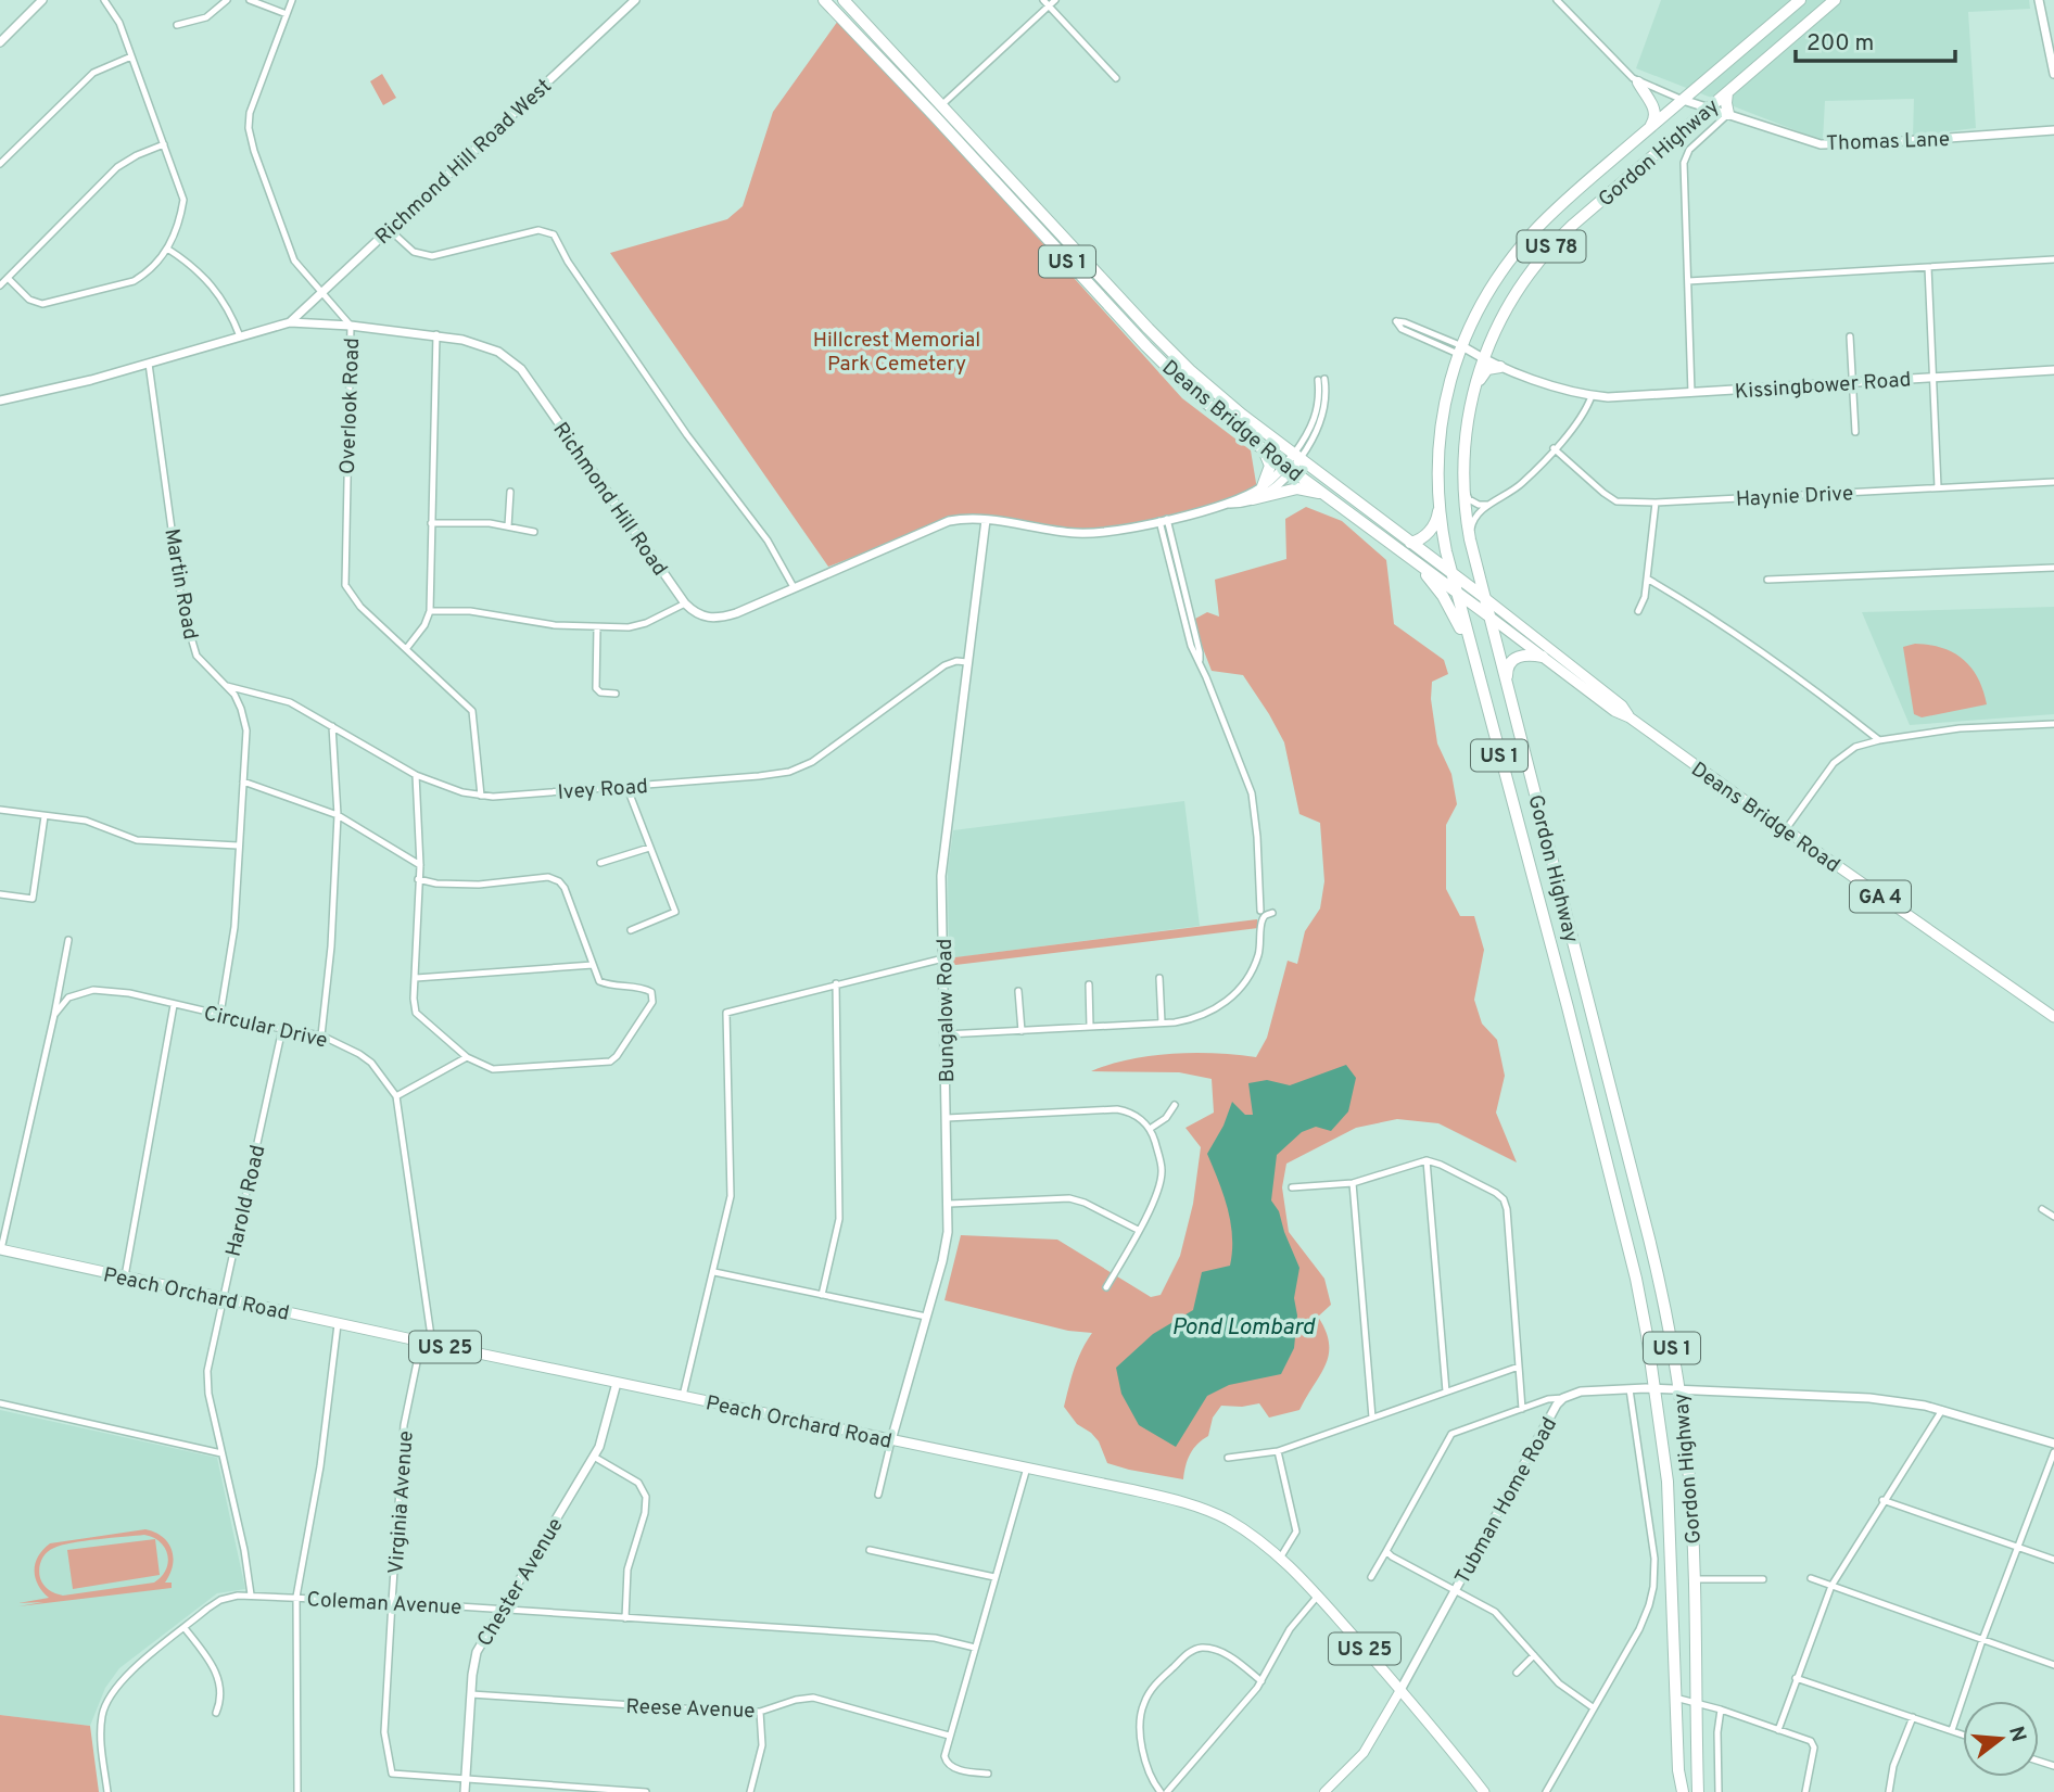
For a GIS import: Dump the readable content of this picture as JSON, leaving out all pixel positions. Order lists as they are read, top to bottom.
{
  "streets": {
    "highway": [
      "Gordon Highway",
      "US 78",
      "US 1",
      "Deans Bridge Road",
      "GA 4"
    ],
    "main road": ["Peach Orchard Road", "US 25", "Tubman Home Road"],
    "street": [
      "Thomas Lane",
      "Richmond Hill Road West",
      "Kissingbower Road",
      "Overlook Road",
      "Haynie Drive",
      "Richmond Hill Road",
      "Martin Road",
      "Ivey Road",
      "Bungalow Road",
      "Circular Drive",
      "Harold Road",
      "Virginia Avenue",
      "Chester Avenue",
      "Coleman Avenue",
      "Reese Avenue"
    ]
  },
  "crossings": [
    ["Thomas Lane", "Gordon Highway"],
    ["Gordon Highway", "US 1"],
    ["Gordon Highway", "Kissingbower Road"],
    ["Gordon Highway", "Deans Bridge Road"],
    ["Gordon Highway", "Tubman Home Road"],
    ["Richmond Hill Road West", "Overlook Road"],
    ["Richmond Hill Road West", "Richmond Hill Road"],
    ["US 1", "Deans Bridge Road"],
    ["Overlook Road", "Richmond Hill Road"],
    ["Overlook Road", "Ivey Road"],
    ["Richmond Hill Road", "Martin Road"],
    ["Martin Road", "Ivey Road"],
    ["Martin Road", "Circular Drive"],
    ["Ivey Road", "Bungalow Road"],
    ["Bungalow Road", "Peach Orchard Road"],
    ["Circular Drive", "Harold Road"],
    ["Circular Drive", "Peach Orchard Road"],
    ["Circular Drive", "Virginia Avenue"],
    ["Harold Road", "Peach Orchard Road"],
    ["Harold Road", "Coleman Avenue"],
    ["Peach Orchard Road", "Tubman Home Road"],
    ["Peach Orchard Road", "Virginia Avenue"],
    ["Peach Orchard Road", "Chester Avenue"],
    ["Virginia Avenue", "Chester Avenue"],
    ["Virginia Avenue", "Coleman Avenue"],
    ["Chester Avenue", "Coleman Avenue"],
    ["Chester Avenue", "Reese Avenue"]
  ],
  "water": ["Pond Lombard"],
  "parks": ["Hillcrest Memorial Park Cemetery"],
  "scale_bar": "200 m",
  "north": "right"
}
